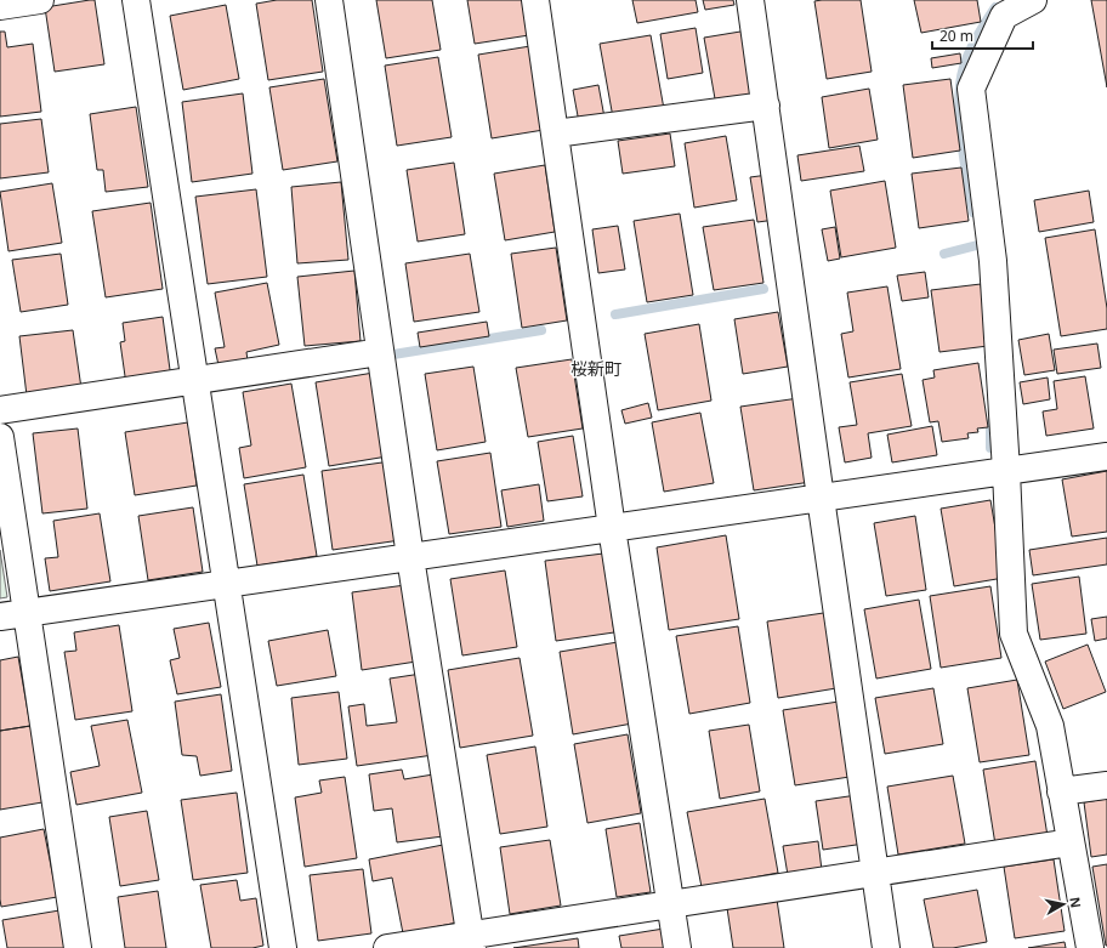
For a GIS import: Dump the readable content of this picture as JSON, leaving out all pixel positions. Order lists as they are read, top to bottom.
{
  "districts": ["桜新町"],
  "scale_bar": "20 m",
  "north": "right"
}
